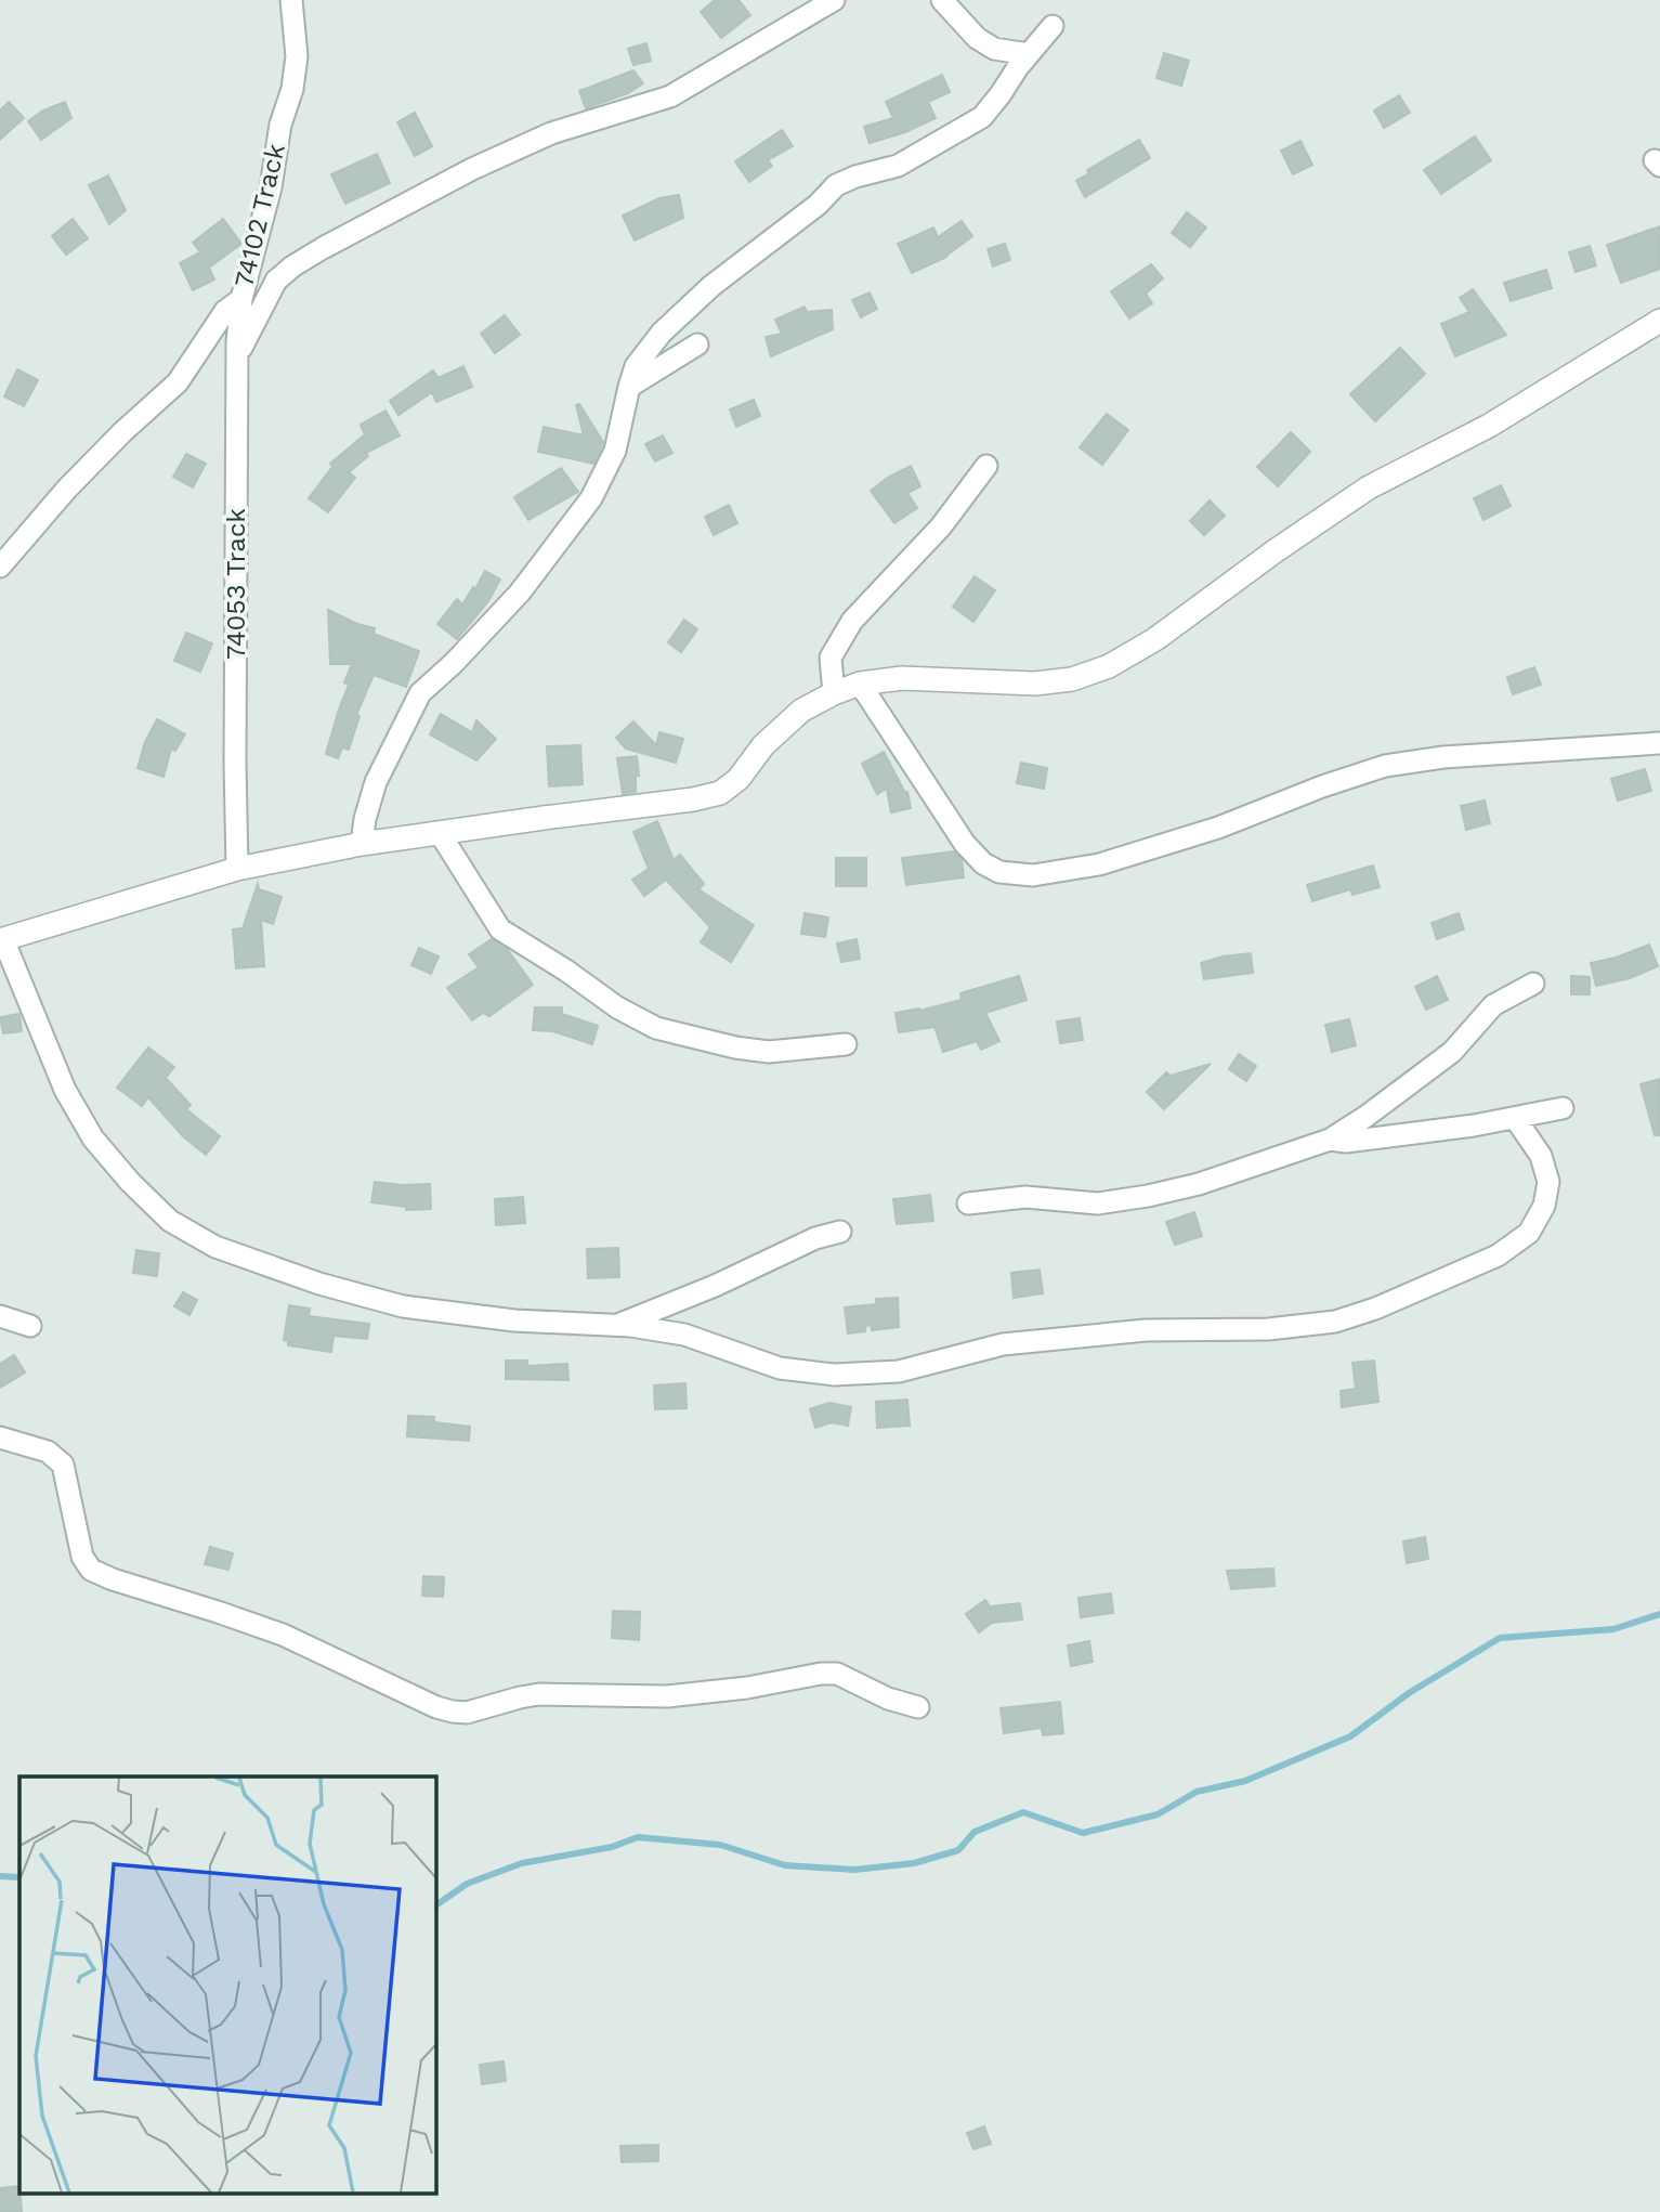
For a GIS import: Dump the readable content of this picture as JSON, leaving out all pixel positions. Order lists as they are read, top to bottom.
{
  "streets": {
    "street": ["74102 Track", "74053 Track"]
  },
  "crossings": [
    ["74102 Track", "74053 Track"]
  ]
}
